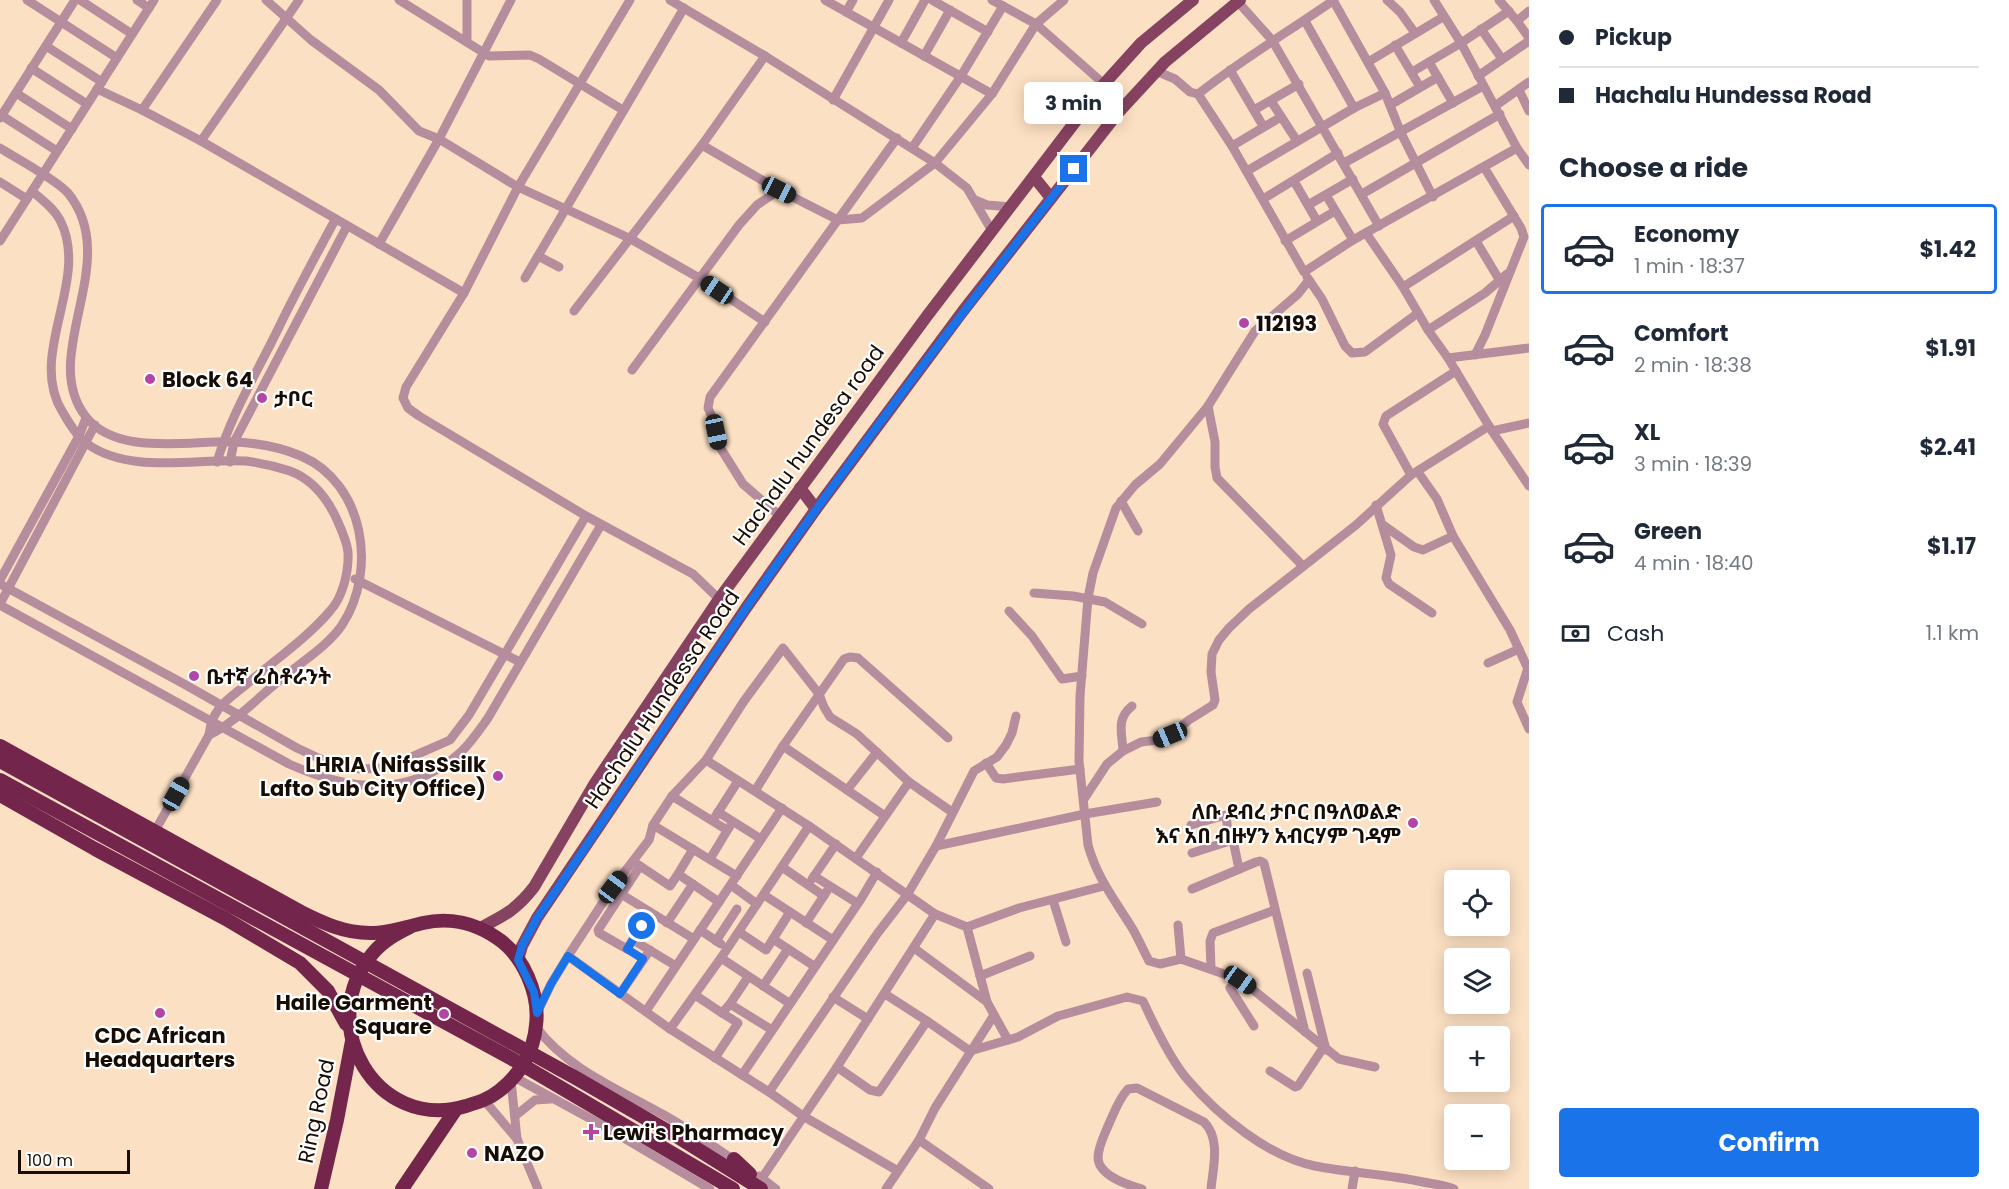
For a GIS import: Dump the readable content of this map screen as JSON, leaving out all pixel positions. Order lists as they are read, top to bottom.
{
  "streets": {
    "highway": ["Ring Road"],
    "main road": ["Hachalu hundesa road", "Hachalu Hundessa Road"]
  },
  "crossings": [
    ["Hachalu hundesa road", "Hachalu Hundessa Road"],
    ["Hachalu hundesa road", "Ring Road"],
    ["Hachalu Hundessa Road", "Ring Road"]
  ],
  "places": {
    "other": [
      "112193",
      "Block 64",
      "ታቦር",
      "ቤተኛ ሬስቶራንት",
      "LHRIA (NifasSsilk Lafto Sub City Office)",
      "ለቡ ደብረ ታቦር በዓለወልድ እና አበ ብዙሃን አብርሃም ገዳም",
      "CDC African Headquarters",
      "Haile Garment Square",
      "NAZO"
    ],
    "health": ["Lewi's Pharmacy"]
  },
  "scale_bar": "100 m",
  "page": {
    "banner": ["Pickup", "Hachalu Hundessa Road"],
    "bubble": "3 min",
    "heading": "Choose a ride",
    "list": [
      {
        "name": "Economy",
        "note": "1 min · 18:37",
        "value": "$1.42"
      },
      {
        "name": "Comfort",
        "note": "2 min · 18:38",
        "value": "$1.91"
      },
      {
        "name": "XL",
        "note": "3 min · 18:39",
        "value": "$2.41"
      },
      {
        "name": "Green",
        "note": "4 min · 18:40",
        "value": "$1.17"
      }
    ],
    "pay": ["Cash", "1.1 km"],
    "map_buttons": ["+", "−"],
    "buttons": "Confirm",
    "scale": "100 m"
  }
}
